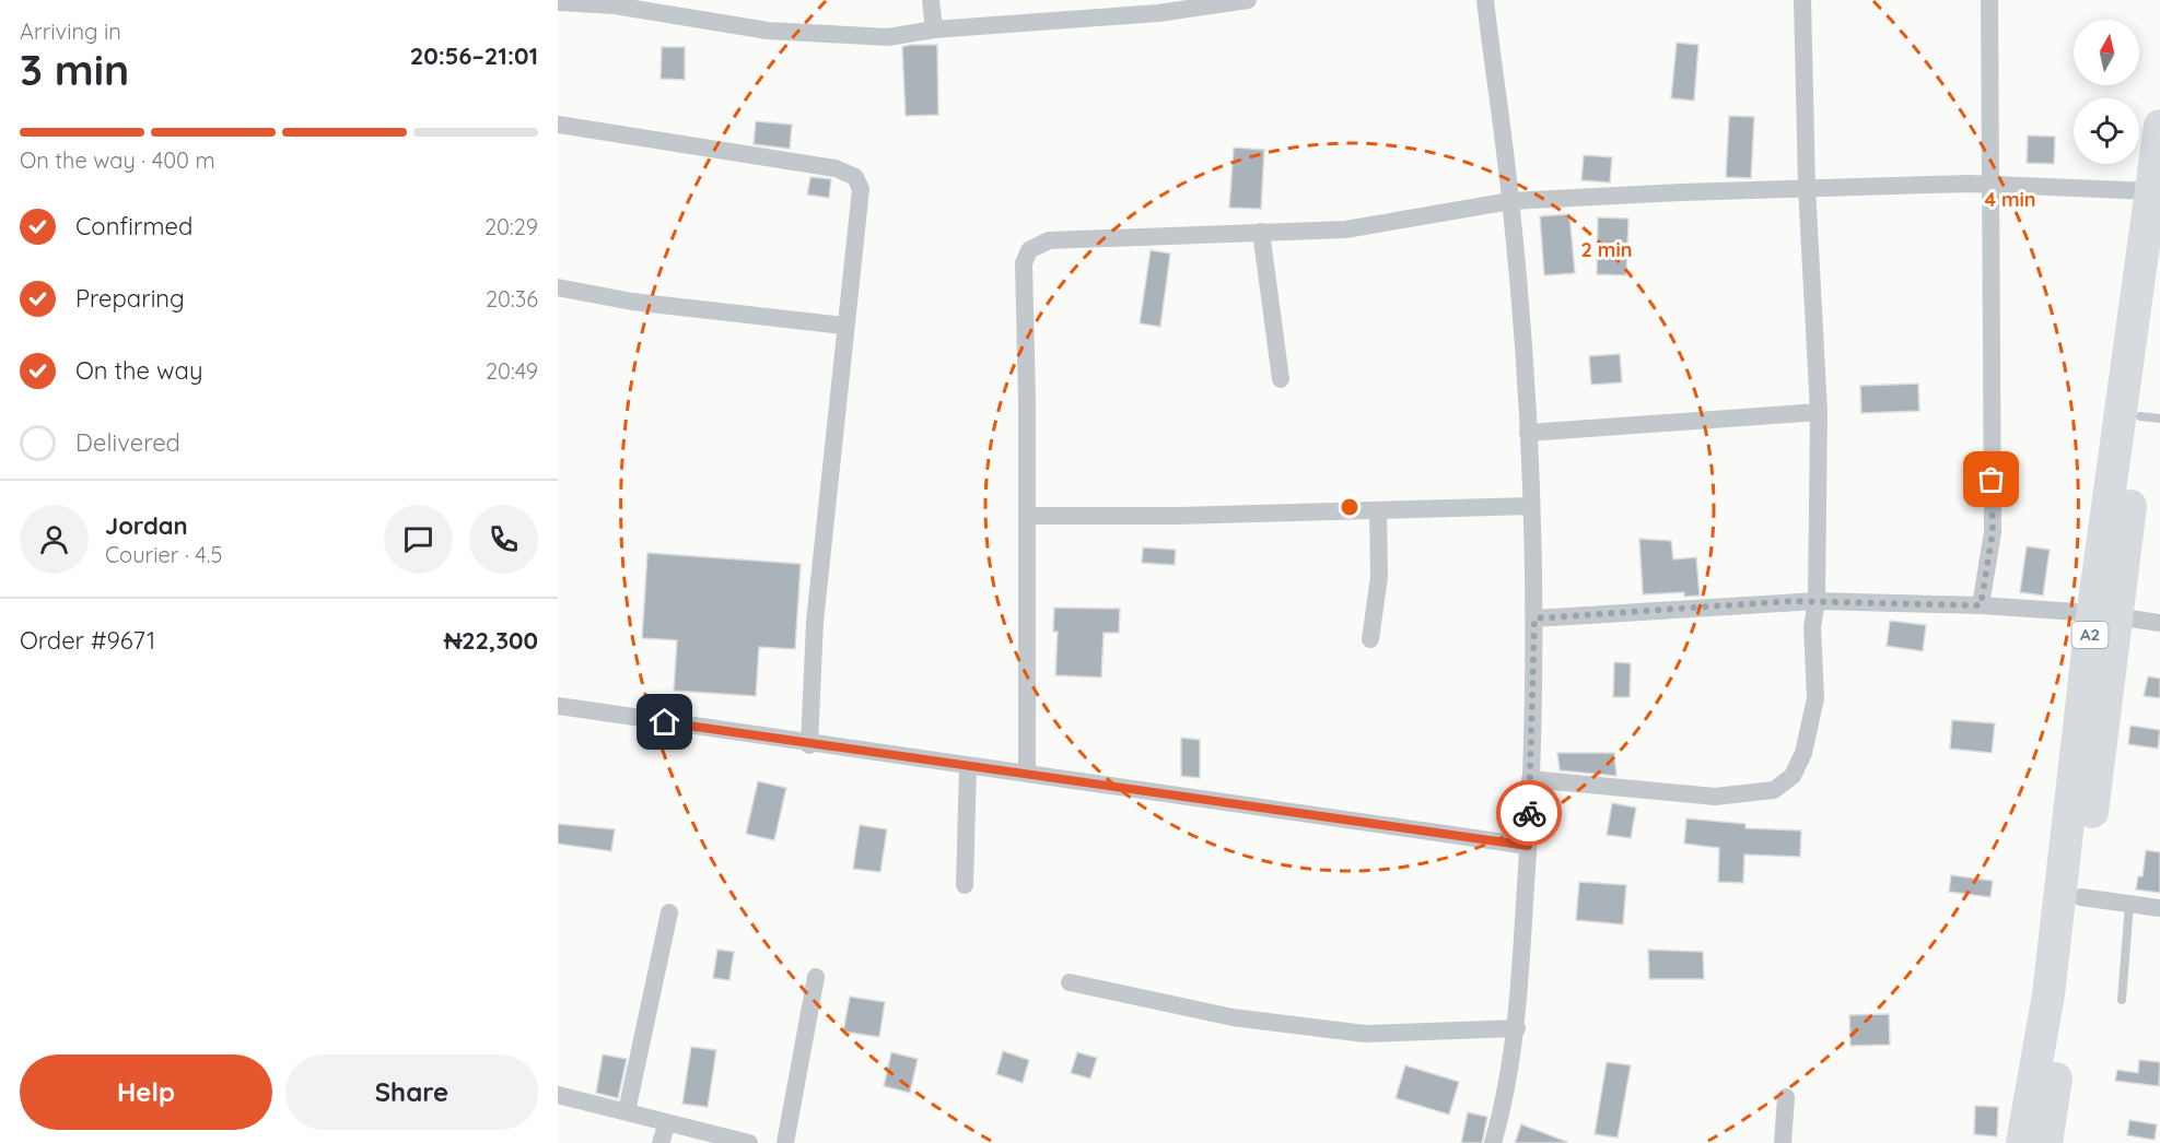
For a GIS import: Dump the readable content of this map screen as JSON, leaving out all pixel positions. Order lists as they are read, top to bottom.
{
  "streets": {
    "highway": ["A2"]
  },
  "north": "top",
  "page": {
    "heading": ["3 min", "Arriving in", "20:56–21:01"],
    "panel": [
      "Jordan",
      "Courier · 4.5",
      "Order #9671",
      "₦22,300"
    ],
    "bar": "On the way · 400 m",
    "list": [
      ["Confirmed", "20:29"],
      ["Preparing", "20:36"],
      ["On the way", "20:49"],
      "Delivered"
    ],
    "buttons": ["Help", "Share"]
  },
  "rings": ["4 min", "2 min"]
}
